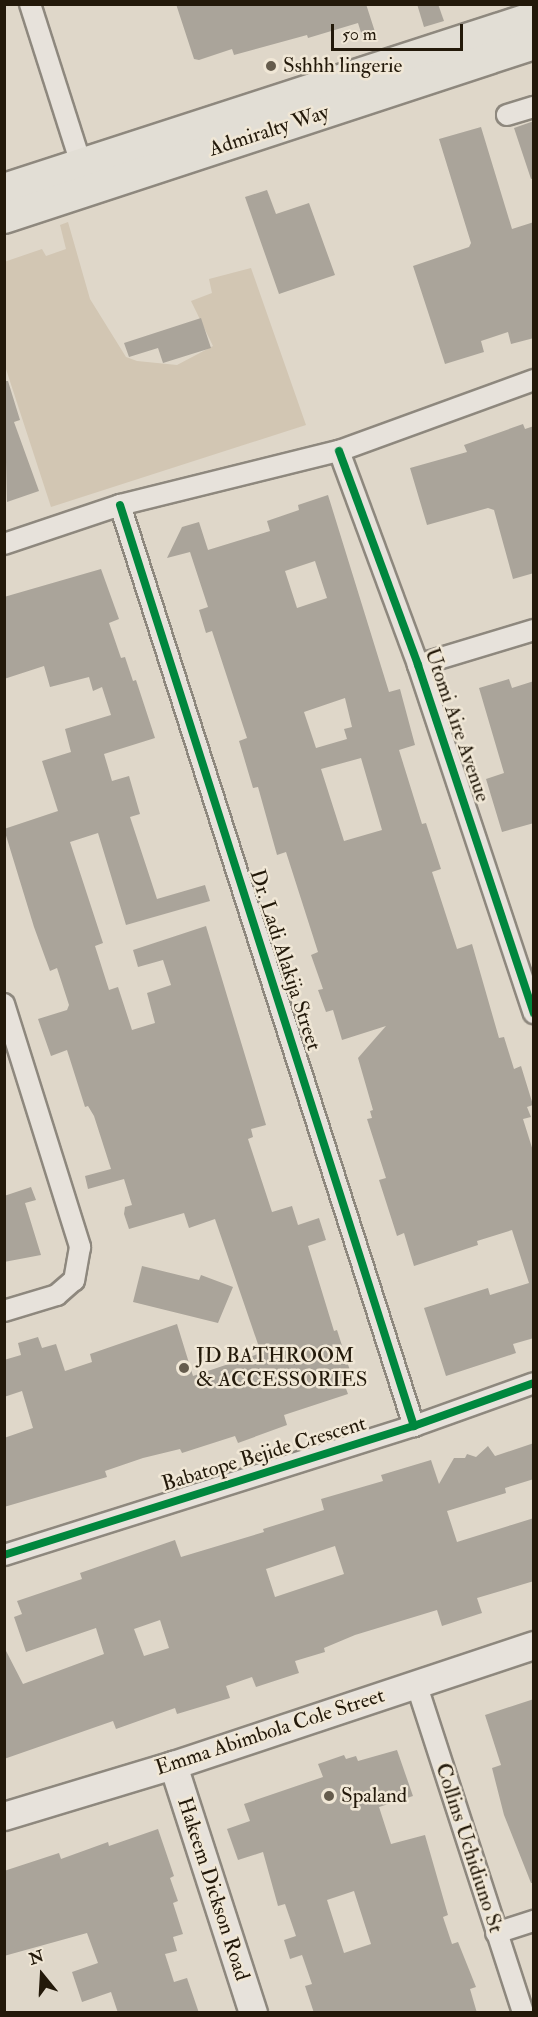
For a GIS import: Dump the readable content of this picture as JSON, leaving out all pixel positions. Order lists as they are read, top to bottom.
{
  "streets": {
    "main road": ["Admiralty Way"],
    "street": [
      "Utomi Aire Avenue",
      "Dr. Ladi Alakija Street",
      "Babatope Bejide Crescent",
      "Emma Abimbola Cole Street",
      "Collins Uchidiuno St",
      "Hakeem Dickson Road"
    ]
  },
  "crossings": [
    ["Dr. Ladi Alakija Street", "Babatope Bejide Crescent"],
    ["Emma Abimbola Cole Street", "Collins Uchidiuno St"],
    ["Emma Abimbola Cole Street", "Hakeem Dickson Road"]
  ],
  "places": ["Sshhh lingerie", "JD BATHROOM & ACCESSORIES", "Spaland"],
  "scale_bar": "50 m",
  "north": "top"
}
